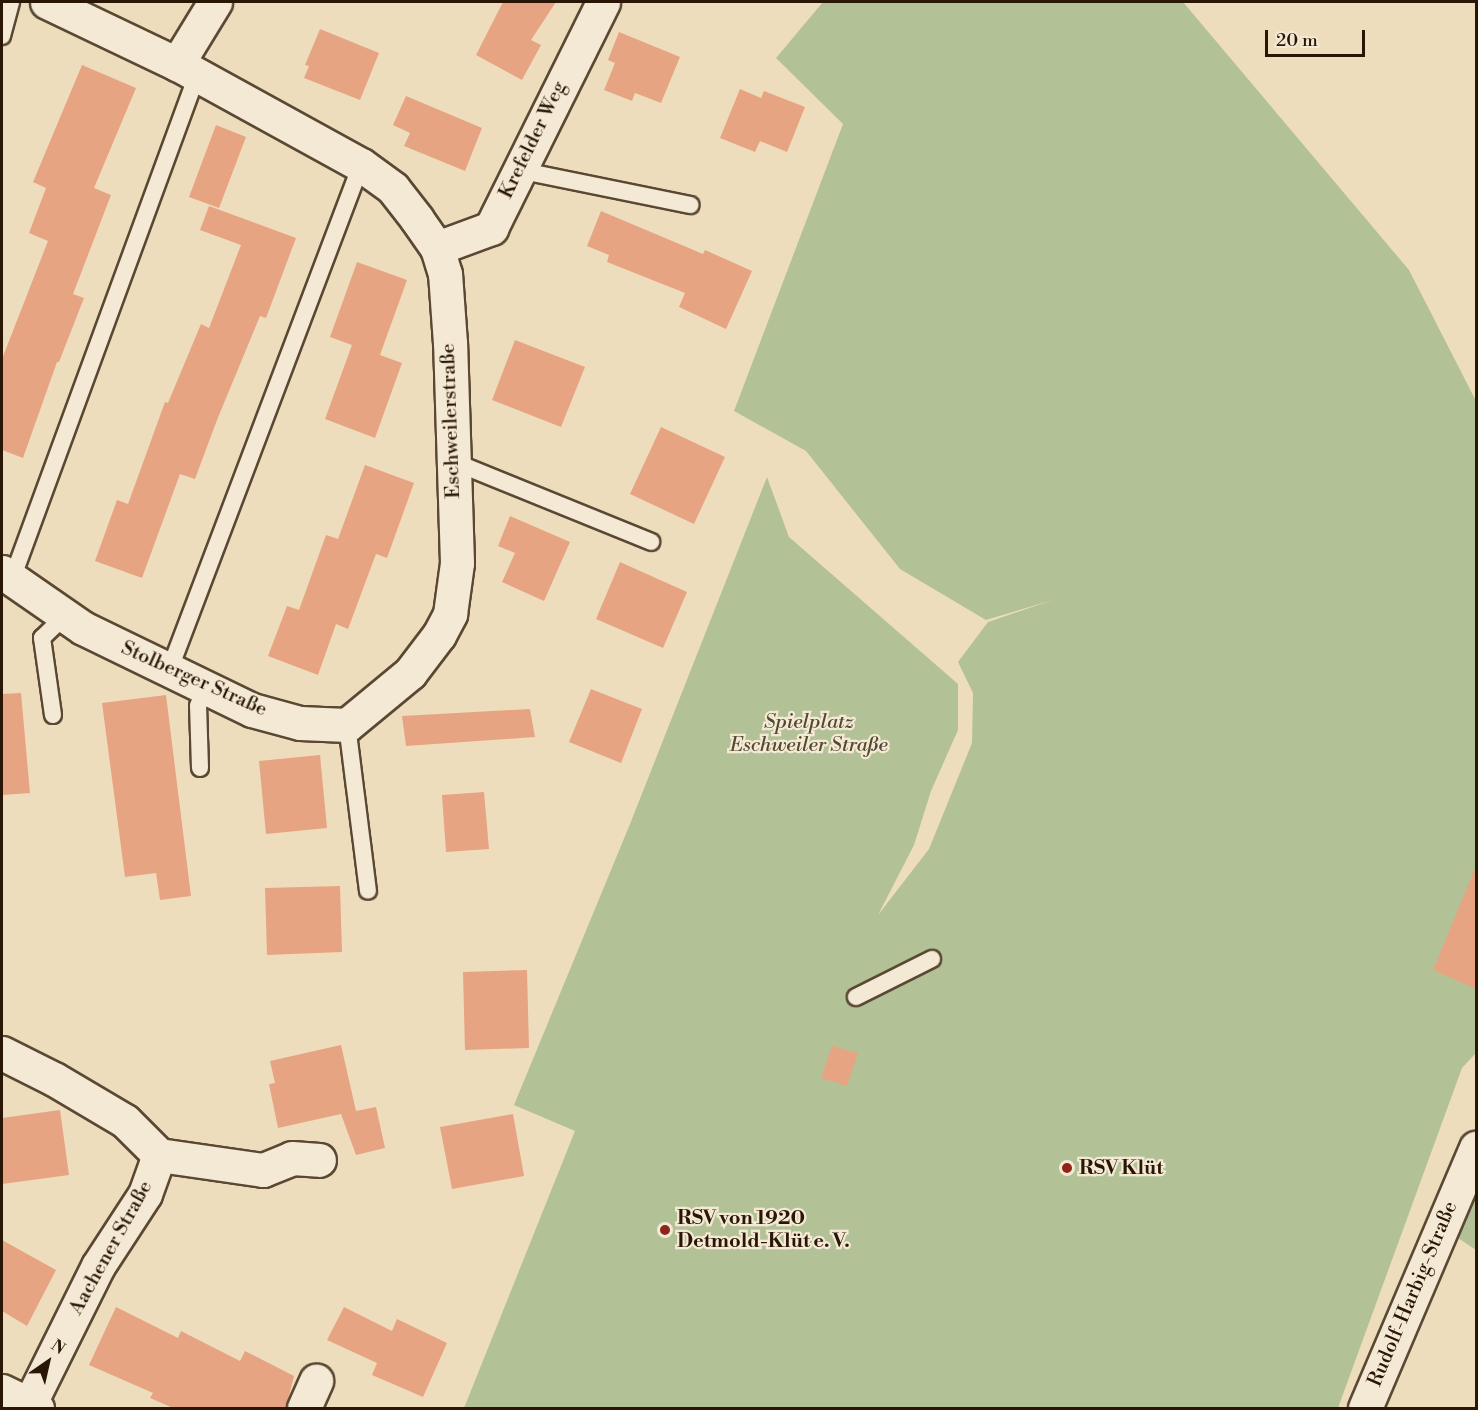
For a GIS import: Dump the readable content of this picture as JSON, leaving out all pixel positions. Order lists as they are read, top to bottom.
{
  "streets": {
    "street": [
      "Krefelder Weg",
      "Eschweilerstraße",
      "Stolberger Straße",
      "Aachener Straße",
      "Rudolf-Harbig-Straße"
    ]
  },
  "crossings": [
    ["Krefelder Weg", "Eschweilerstraße"],
    ["Eschweilerstraße", "Stolberger Straße"]
  ],
  "parks": ["Spielplatz Eschweiler Straße"],
  "places": ["RSV Klüt", "RSV von 1920 Detmold-Klüt e. V."],
  "scale_bar": "20 m",
  "north": "top right"
}
